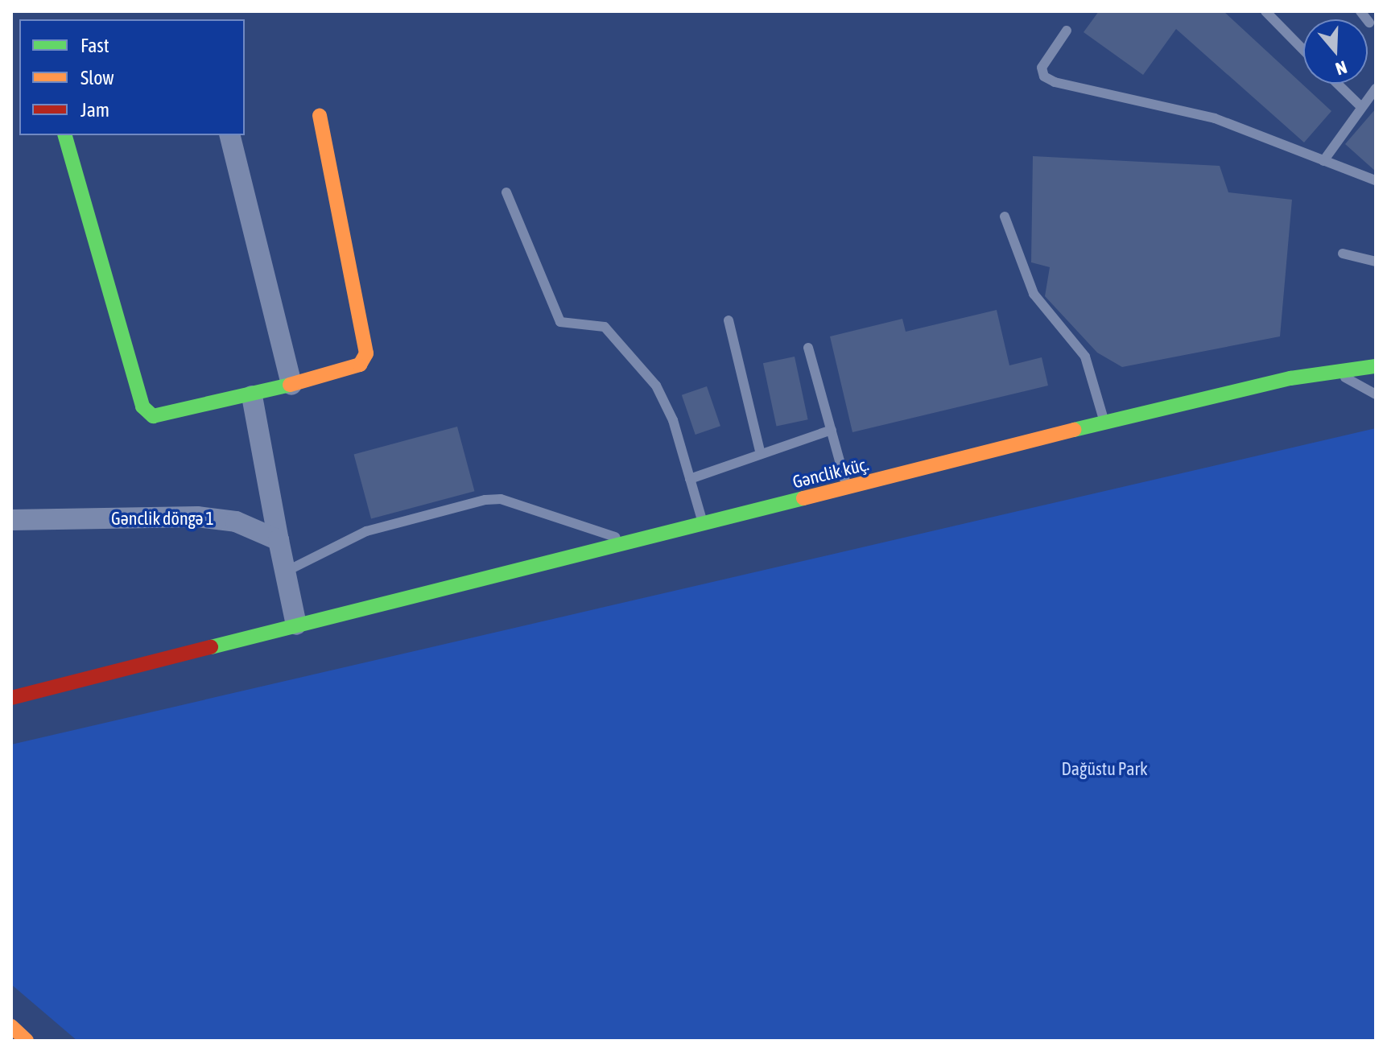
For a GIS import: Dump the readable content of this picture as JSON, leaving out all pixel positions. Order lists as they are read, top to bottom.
{
  "streets": {
    "main road": ["Gənclik küç."],
    "street": ["Gənclik döngə 1"]
  },
  "parks": ["Dağüstu Park"],
  "legend": ["Fast", "Slow", "Jam"],
  "north": "bottom"
}
